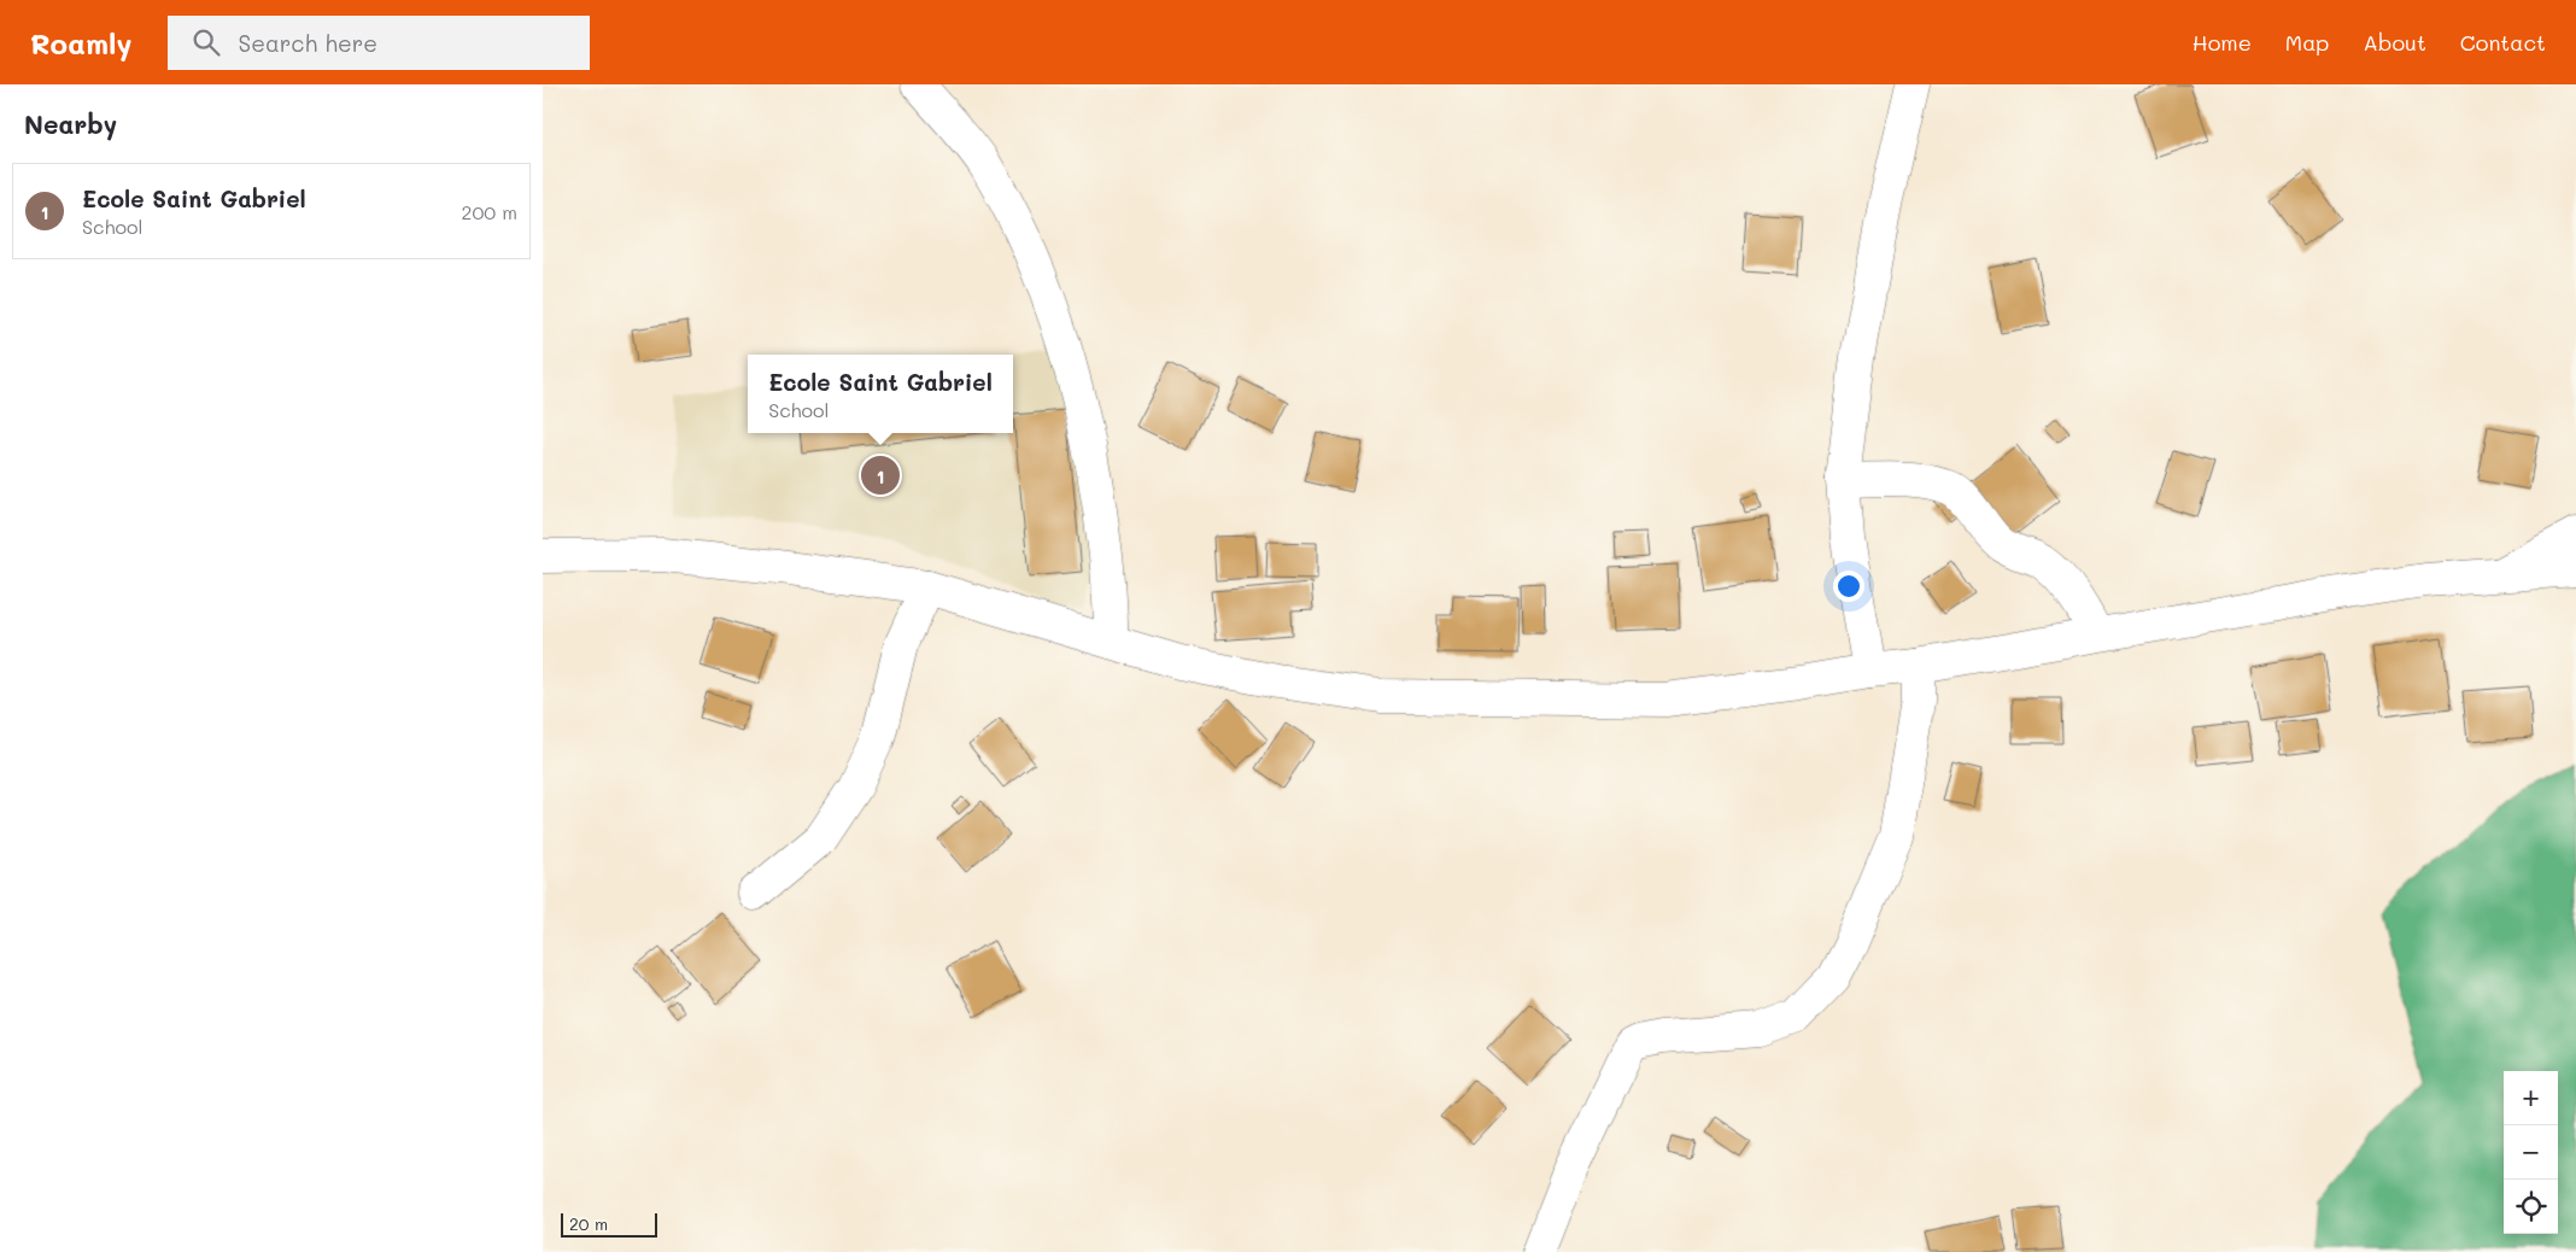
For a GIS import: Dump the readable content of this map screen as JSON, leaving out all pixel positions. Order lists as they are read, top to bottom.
{
  "scale_bar": "20 m",
  "page": {
    "header": "Roamly",
    "search": "Search here",
    "nav": [
      "Home",
      "Map",
      "About",
      "Contact"
    ],
    "heading": "Nearby",
    "list": [
      {
        "mark": "1",
        "name": "Ecole Saint Gabriel",
        "note": "School",
        "value": "200 m"
      }
    ],
    "popup": ["Ecole Saint Gabriel", "School"],
    "pins": "1",
    "map_buttons": ["+", "−"],
    "scale": "20 m"
  }
}
